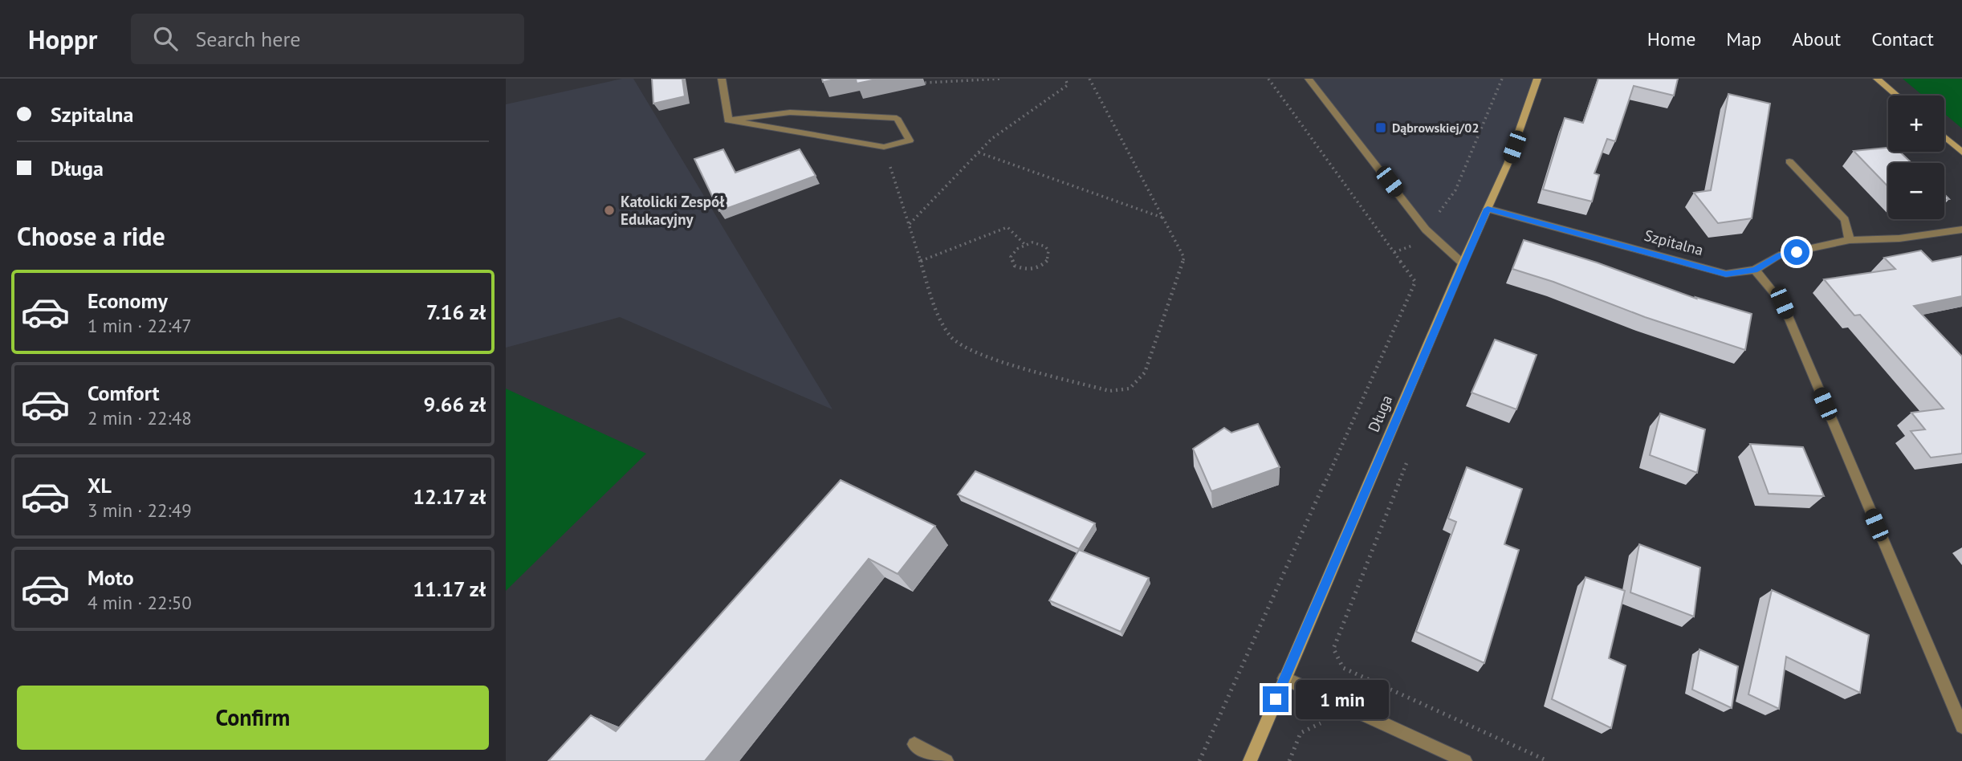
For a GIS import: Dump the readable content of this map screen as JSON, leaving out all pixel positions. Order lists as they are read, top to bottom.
{
  "streets": {
    "street": ["Szpitalna", "Długa"]
  },
  "crossings": [
    ["Szpitalna", "Długa"]
  ],
  "places": {
    "transit": ["Dąbrowskiej/02"],
    "other": ["Katolicki Zespół Edukacyjny"]
  },
  "page": {
    "header": "Hoppr",
    "search": "Search here",
    "nav": [
      "Home",
      "Map",
      "About",
      "Contact"
    ],
    "banner": ["Szpitalna", "Długa"],
    "map_buttons": ["+", "−"],
    "heading": "Choose a ride",
    "list": [
      {
        "name": "Economy",
        "note": "1 min · 22:47",
        "value": "7.16 zł"
      },
      {
        "name": "Comfort",
        "note": "2 min · 22:48",
        "value": "9.66 zł"
      },
      {
        "name": "XL",
        "note": "3 min · 22:49",
        "value": "12.17 zł"
      },
      {
        "name": "Moto",
        "note": "4 min · 22:50",
        "value": "11.17 zł"
      }
    ],
    "buttons": "Confirm",
    "bubble": "1 min"
  }
}
